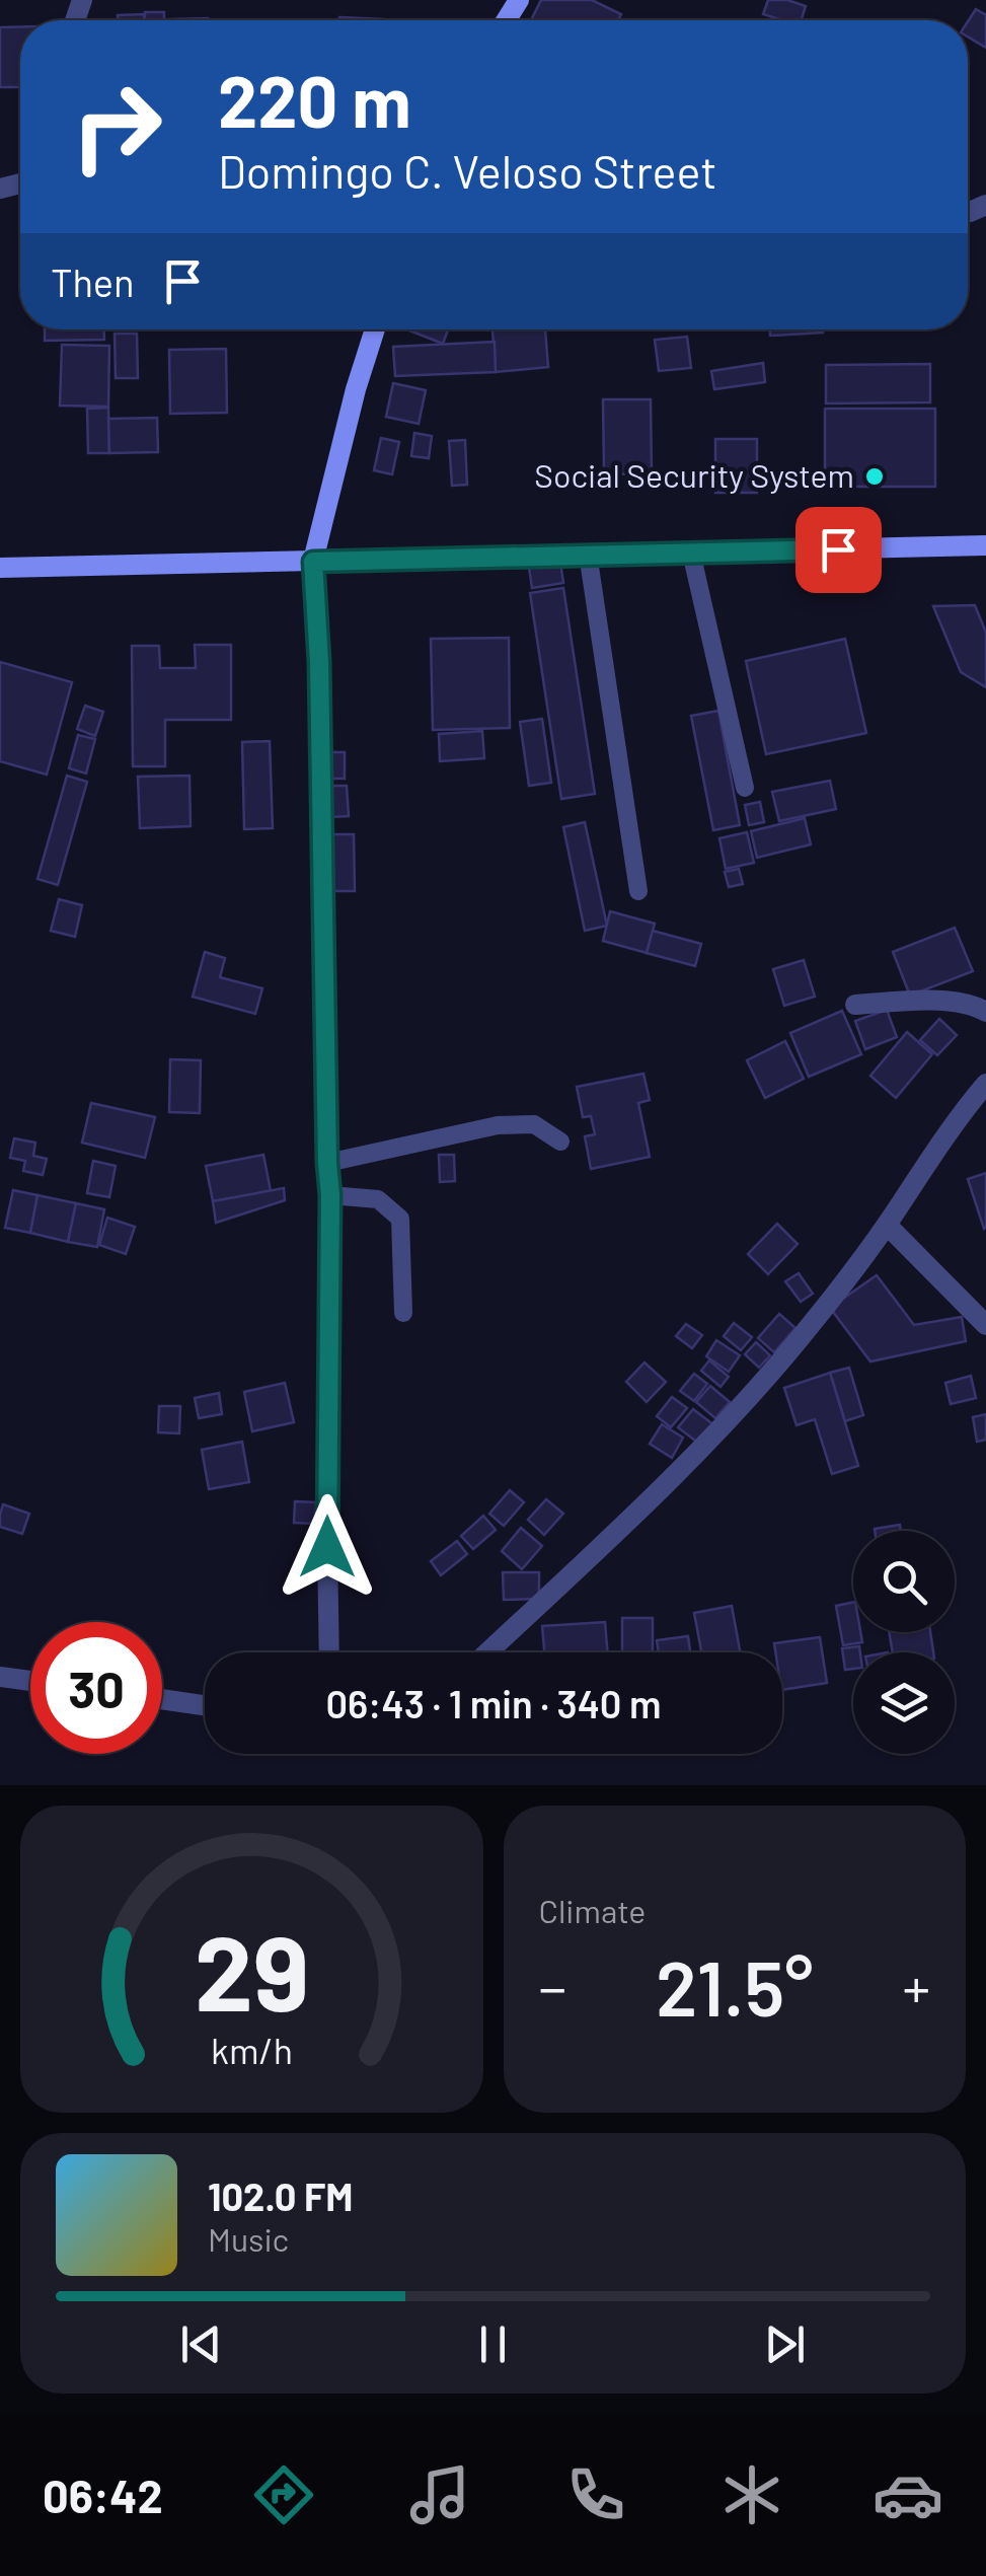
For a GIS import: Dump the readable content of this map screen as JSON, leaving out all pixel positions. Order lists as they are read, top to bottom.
{
  "places": ["Social Security System"],
  "page": {
    "turn": ["220 m", "Domingo C. Veloso Street"],
    "then": "Then",
    "limit": "30",
    "trip": "06:43 · 1 min · 340 m",
    "tile": "Climate",
    "heat": ["−", "21.5°", "+"],
    "song": ["102.0 FM", "Music"],
    "tabs": "06:42",
    "gauge": ["29", "km/h"]
  }
}
